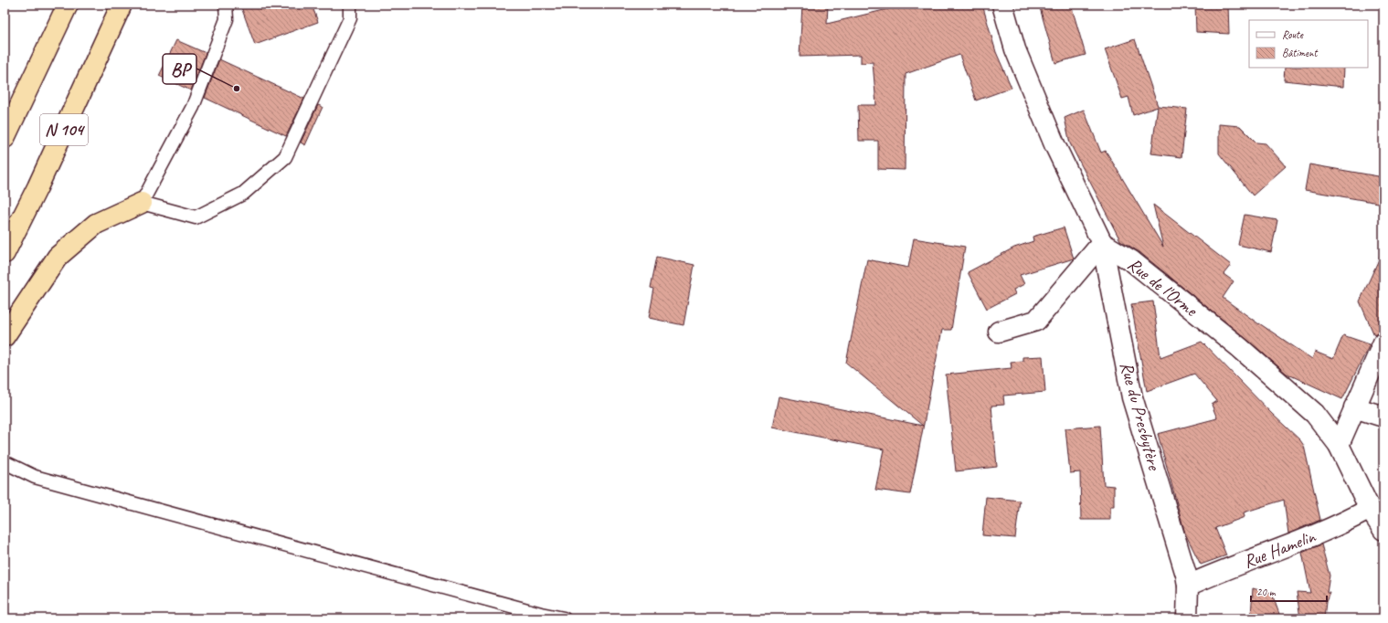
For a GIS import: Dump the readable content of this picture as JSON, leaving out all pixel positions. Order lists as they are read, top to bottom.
{
  "streets": {
    "highway": ["N 104"],
    "street": ["Rue de l'Orme", "Rue du Presbytère", "Rue Hamelin"]
  },
  "crossings": [
    ["Rue de l'Orme", "Rue du Presbytère"],
    ["Rue de l'Orme", "Rue Hamelin"],
    ["Rue du Presbytère", "Rue Hamelin"]
  ],
  "places": ["BP"],
  "legend": ["Route", "Bâtiment"],
  "scale_bar": "20 m"
}
